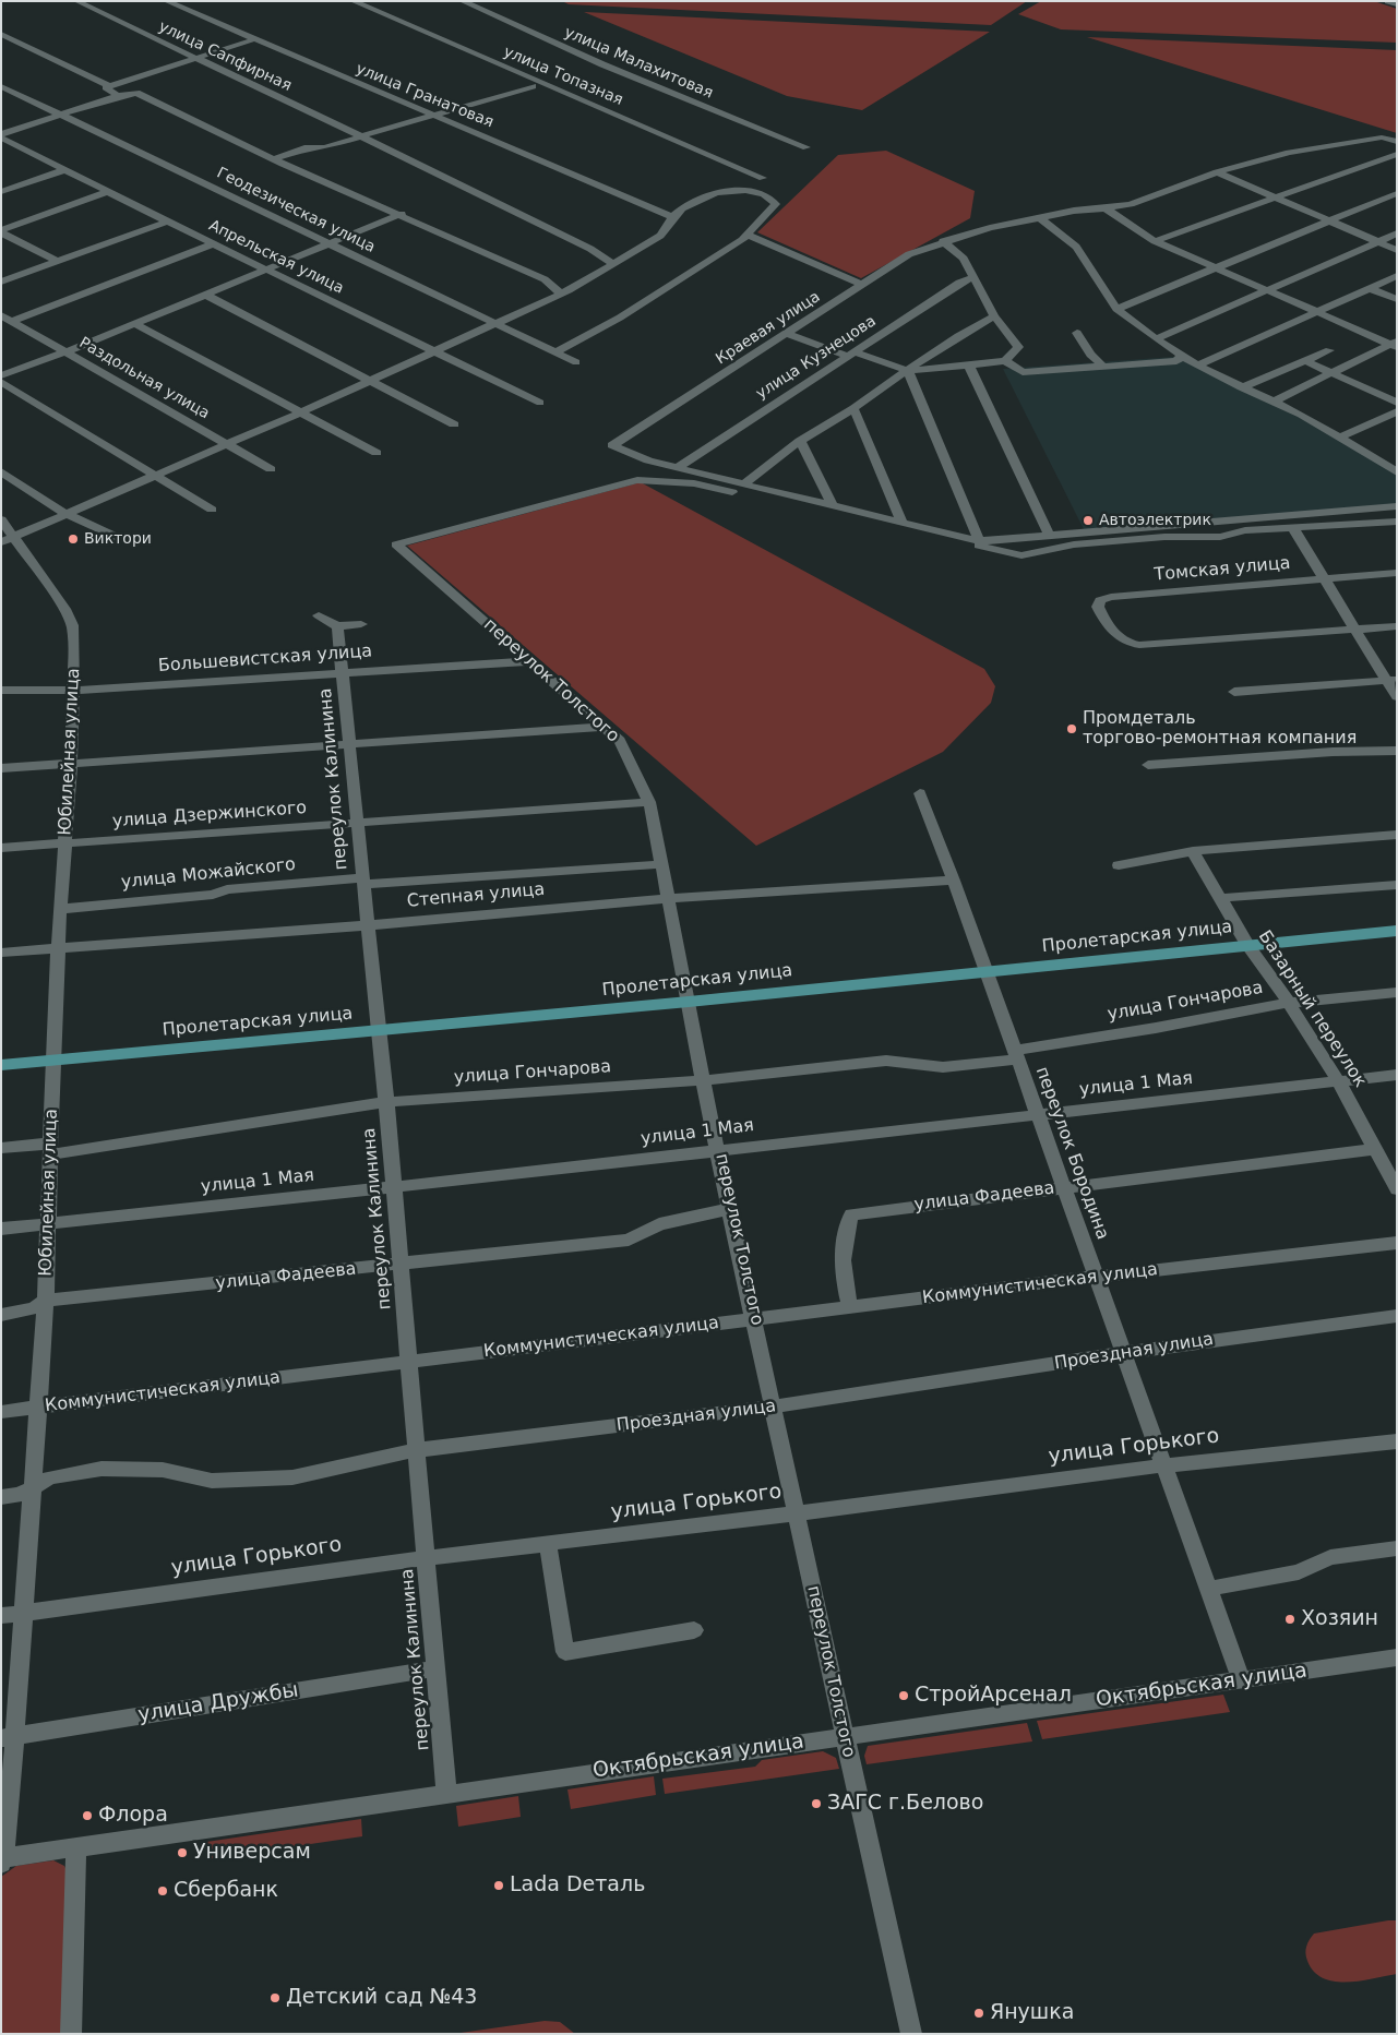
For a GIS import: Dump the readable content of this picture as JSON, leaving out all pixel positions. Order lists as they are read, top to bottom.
{
  "streets": {
    "main road": ["Пролетарская улица"],
    "street": [
      "улица Сапфирная",
      "улица Малахитовая",
      "улица Топазная",
      "улица Гранатовая",
      "Геодезическая улица",
      "Апрельская улица",
      "Краевая улица",
      "улица Кузнецова",
      "Раздольная улица",
      "Томская улица",
      "Большевистская улица",
      "переулок Толстого",
      "Юбилейная улица",
      "переулок Калинина",
      "улица Дзержинского",
      "улица Можайского",
      "Степная улица",
      "улица Гончарова",
      "Базарный переулок",
      "улица 1 Мая",
      "переулок Бородина",
      "улица Фадеева",
      "Коммунистическая улица",
      "Проездная улица",
      "улица Горького",
      "Октябрьская улица",
      "улица Дружбы"
    ]
  },
  "crossings": [
    ["Краевая улица", "улица Кузнецова"],
    ["Большевистская улица", "переулок Толстого"],
    ["Большевистская улица", "Юбилейная улица"],
    ["Большевистская улица", "переулок Калинина"],
    ["переулок Толстого", "улица Дзержинского"],
    ["переулок Толстого", "улица Можайского"],
    ["переулок Толстого", "Степная улица"],
    ["переулок Толстого", "Пролетарская улица"],
    ["переулок Толстого", "улица Гончарова"],
    ["переулок Толстого", "улица 1 Мая"],
    ["переулок Толстого", "улица Фадеева"],
    ["переулок Толстого", "Коммунистическая улица"],
    ["переулок Толстого", "Проездная улица"],
    ["переулок Толстого", "улица Горького"],
    ["переулок Толстого", "Октябрьская улица"],
    ["Юбилейная улица", "улица Дзержинского"],
    ["Юбилейная улица", "улица Можайского"],
    ["Юбилейная улица", "Степная улица"],
    ["Юбилейная улица", "Пролетарская улица"],
    ["Юбилейная улица", "улица Гончарова"],
    ["Юбилейная улица", "улица 1 Мая"],
    ["Юбилейная улица", "улица Фадеева"],
    ["Юбилейная улица", "Коммунистическая улица"],
    ["Юбилейная улица", "Проездная улица"],
    ["Юбилейная улица", "улица Горького"],
    ["Юбилейная улица", "Октябрьская улица"],
    ["Юбилейная улица", "улица Дружбы"],
    ["переулок Калинина", "улица Дзержинского"],
    ["переулок Калинина", "улица Можайского"],
    ["переулок Калинина", "Степная улица"],
    ["переулок Калинина", "Пролетарская улица"],
    ["переулок Калинина", "улица Гончарова"],
    ["переулок Калинина", "улица 1 Мая"],
    ["переулок Калинина", "улица Фадеева"],
    ["переулок Калинина", "Коммунистическая улица"],
    ["переулок Калинина", "Проездная улица"],
    ["переулок Калинина", "улица Горького"],
    ["переулок Калинина", "Октябрьская улица"],
    ["переулок Калинина", "улица Дружбы"],
    ["Степная улица", "переулок Бородина"],
    ["Пролетарская улица", "Базарный переулок"],
    ["Пролетарская улица", "переулок Бородина"],
    ["улица Гончарова", "Базарный переулок"],
    ["улица Гончарова", "переулок Бородина"],
    ["Базарный переулок", "улица 1 Мая"],
    ["Базарный переулок", "улица Фадеева"],
    ["улица 1 Мая", "переулок Бородина"],
    ["переулок Бородина", "улица Фадеева"],
    ["переулок Бородина", "Коммунистическая улица"],
    ["переулок Бородина", "Проездная улица"],
    ["переулок Бородина", "улица Горького"],
    ["переулок Бородина", "Октябрьская улица"],
    ["улица Фадеева", "Коммунистическая улица"]
  ],
  "places": [
    "Автоэлектрик",
    "Виктори",
    "Промдеталь торгово-ремонтная компания",
    "Хозяин",
    "СтройАрсенал",
    "ЗАГС г.Белово",
    "Флора",
    "Универсам",
    "Lada Dеталь",
    "Сбербанк",
    "Детский сад №43",
    "Янушка"
  ]
}
